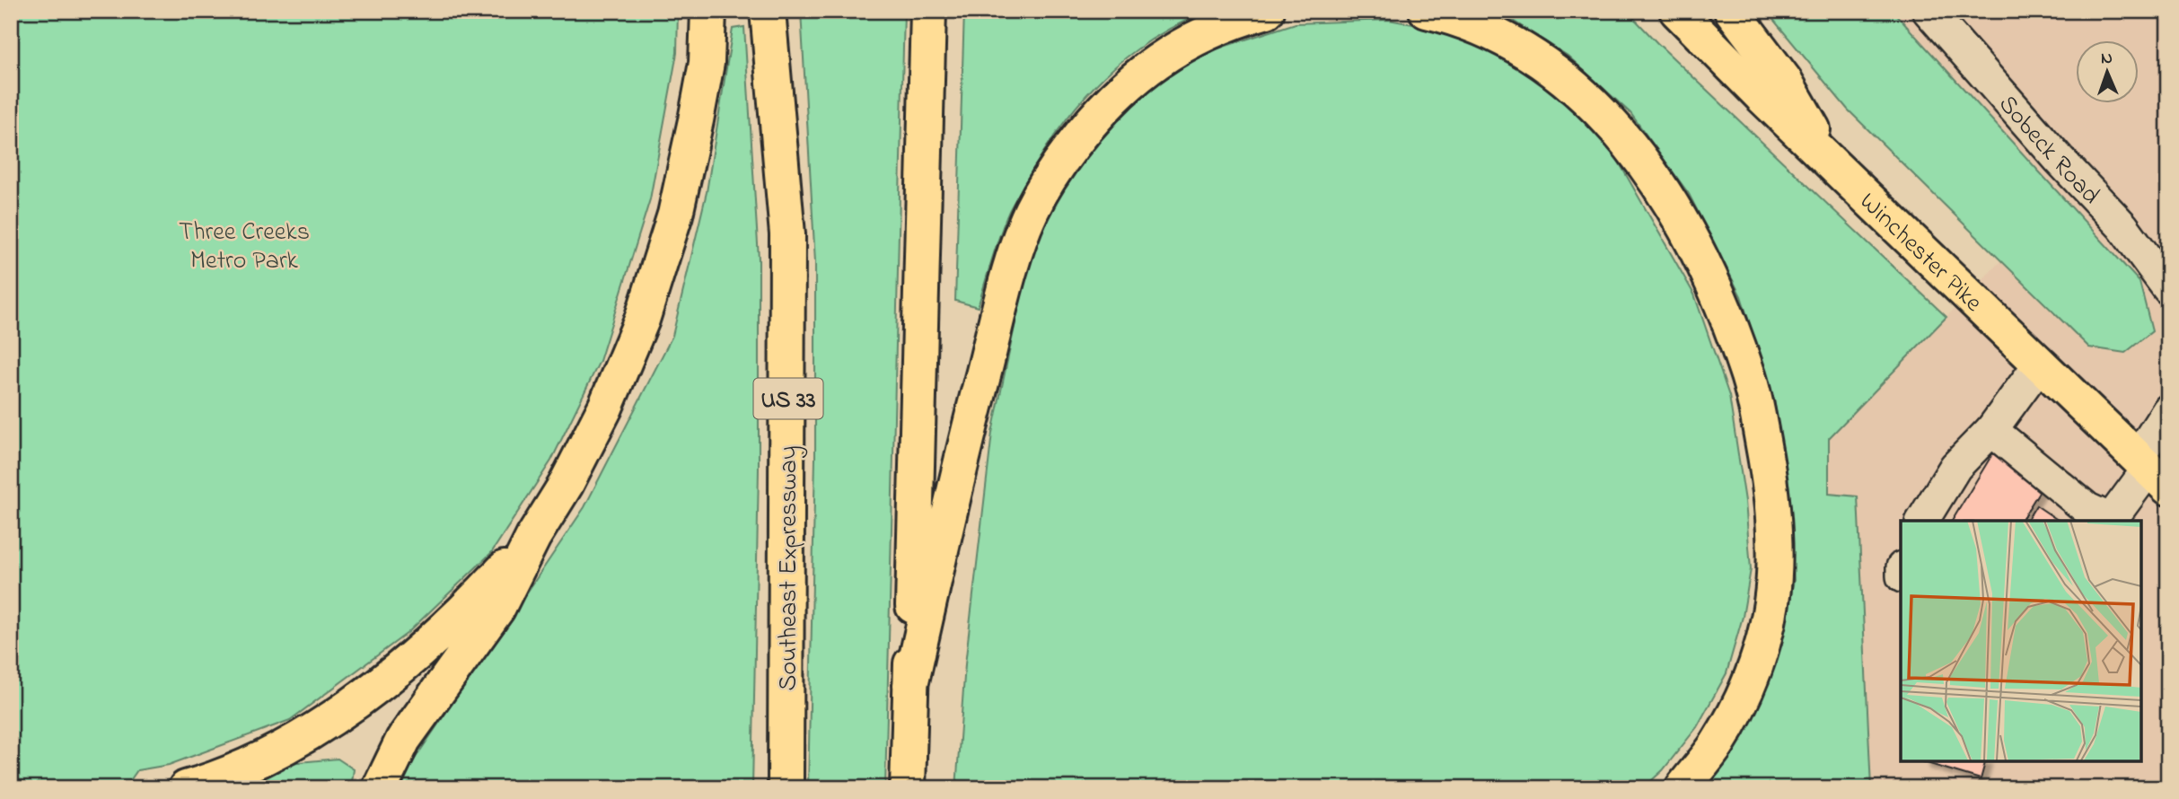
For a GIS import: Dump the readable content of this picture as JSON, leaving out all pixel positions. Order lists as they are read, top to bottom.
{
  "streets": {
    "main road": ["Winchester Pike", "US 33", "Southeast Expressway"],
    "street": ["Sobeck Road"]
  },
  "parks": ["Three Creeks Metro Park"],
  "north": "top"
}
